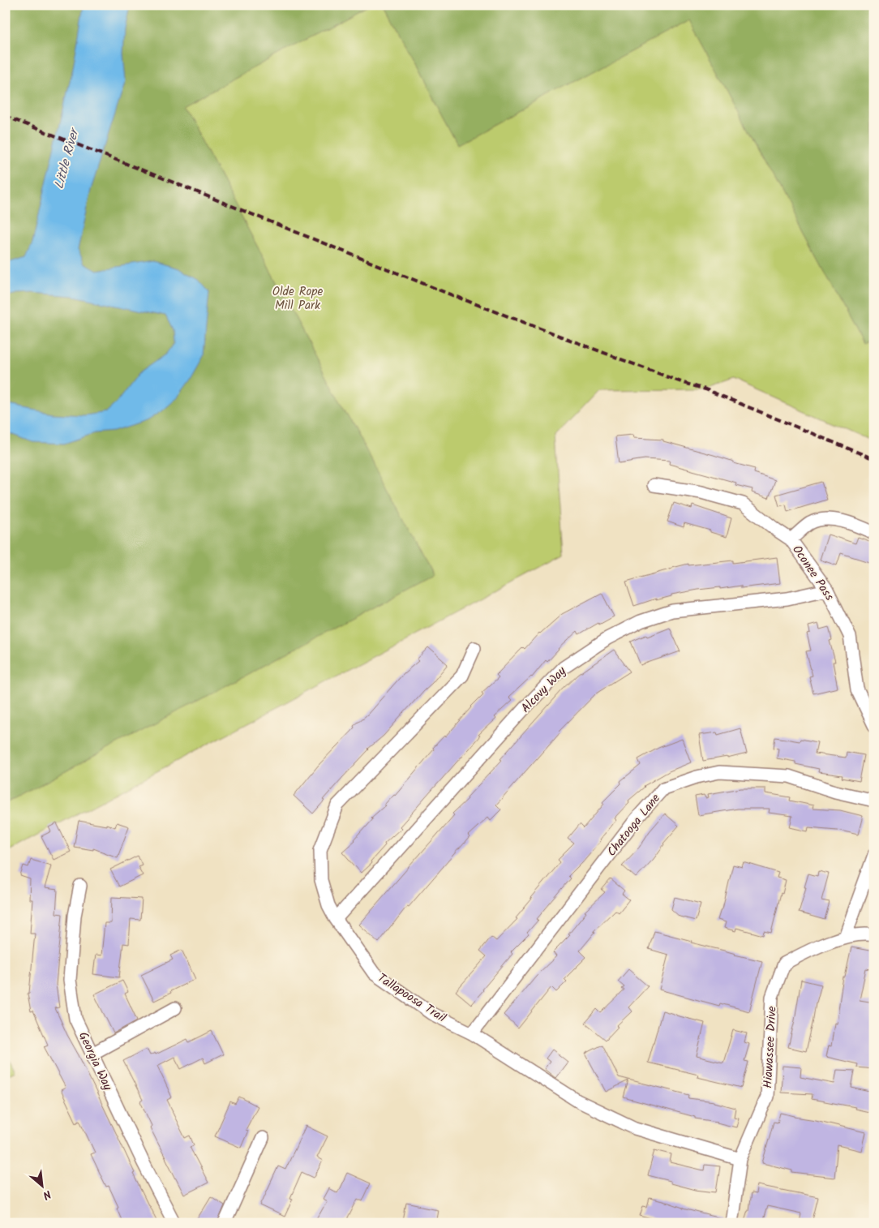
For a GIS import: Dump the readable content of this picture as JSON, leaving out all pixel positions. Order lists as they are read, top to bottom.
{
  "streets": {
    "street": [
      "Oconee Pass",
      "Alcovy Way",
      "Chatooga Lane",
      "Tallapoosa Trail",
      "Hiawassee Drive",
      "Georgia Way"
    ]
  },
  "crossings": [
    ["Oconee Pass", "Alcovy Way"],
    ["Alcovy Way", "Tallapoosa Trail"],
    ["Chatooga Lane", "Tallapoosa Trail"],
    ["Tallapoosa Trail", "Hiawassee Drive"]
  ],
  "water": ["Little River"],
  "parks": ["Olde Rope Mill Park"],
  "north": "bottom right"
}
